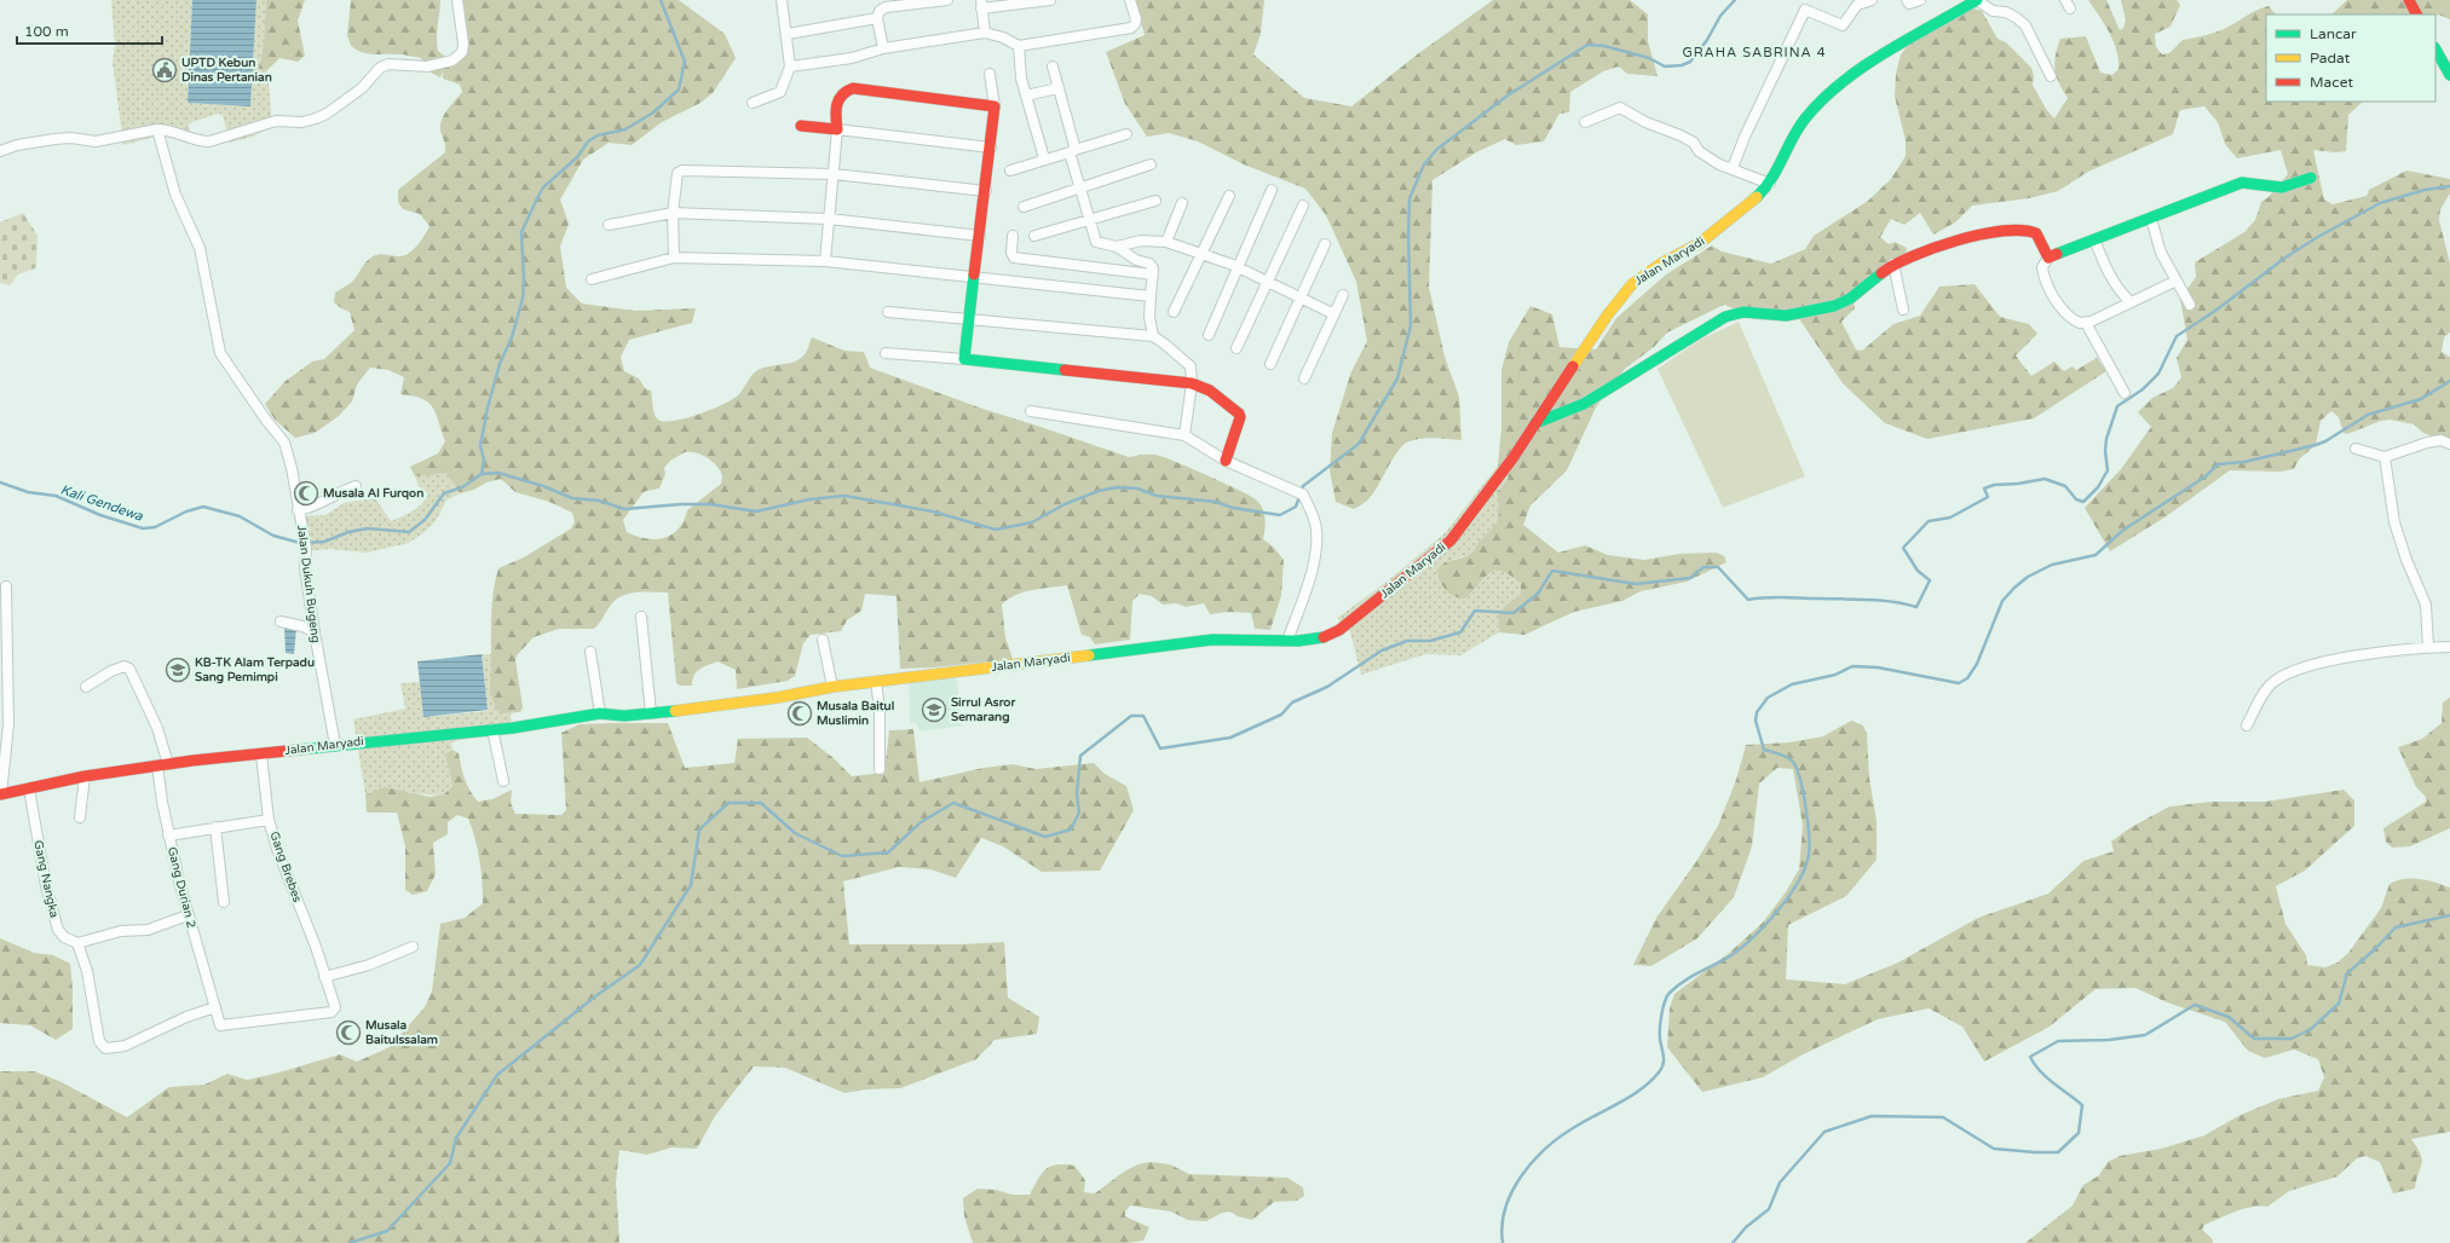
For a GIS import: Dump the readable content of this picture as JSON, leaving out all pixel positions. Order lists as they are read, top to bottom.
{
  "streets": {
    "street": [
      "Jalan Maryadi",
      "Jalan Dukuh Bugeng",
      "Gang Brebes",
      "Gang Nangka",
      "Gang Durian 2"
    ]
  },
  "crossings": [
    ["Jalan Maryadi", "Jalan Dukuh Bugeng"],
    ["Jalan Maryadi", "Gang Brebes"],
    ["Jalan Maryadi", "Gang Nangka"],
    ["Jalan Maryadi", "Gang Durian 2"],
    ["Gang Brebes", "Gang Durian 2"]
  ],
  "districts": ["GRAHA SABRINA 4"],
  "water": ["Kali Gendewa"],
  "places": {
    "public building": ["UPTD Kebun Dinas Pertanian"],
    "mosque": ["Musala Al Furqon", "Musala Baitul Muslimin", "Musala Baitulssalam"],
    "school or university": ["KB-TK Alam Terpadu Sang Pemimpi", "Sirrul Asror Semarang"]
  },
  "legend": ["Lancar", "Padat", "Macet"],
  "scale_bar": "100 m"
}
